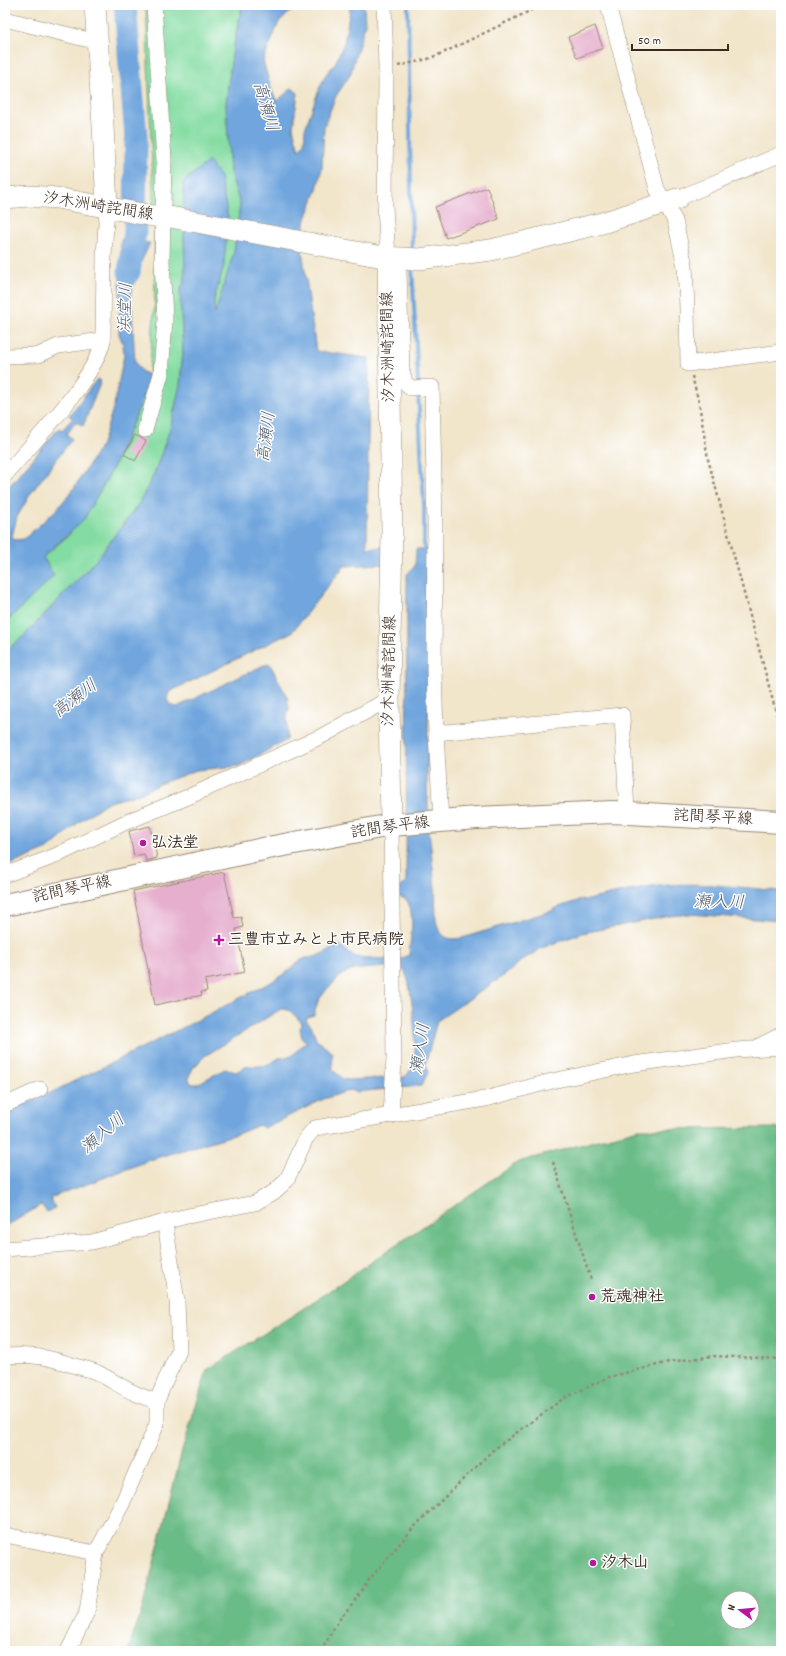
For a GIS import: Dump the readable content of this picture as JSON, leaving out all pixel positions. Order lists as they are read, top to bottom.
{
  "streets": {
    "main road": ["汐木洲崎詫間線", "詫間琴平線"]
  },
  "crossings": [
    ["汐木洲崎詫間線", "詫間琴平線"]
  ],
  "water": ["高瀬川", "浜堂川", "瀬入川"],
  "places": {
    "other": ["弘法堂", "荒魂神社", "汐木山"],
    "health": ["三豊市立みとよ市民病院"]
  },
  "scale_bar": "50 m",
  "north": "left"
}
